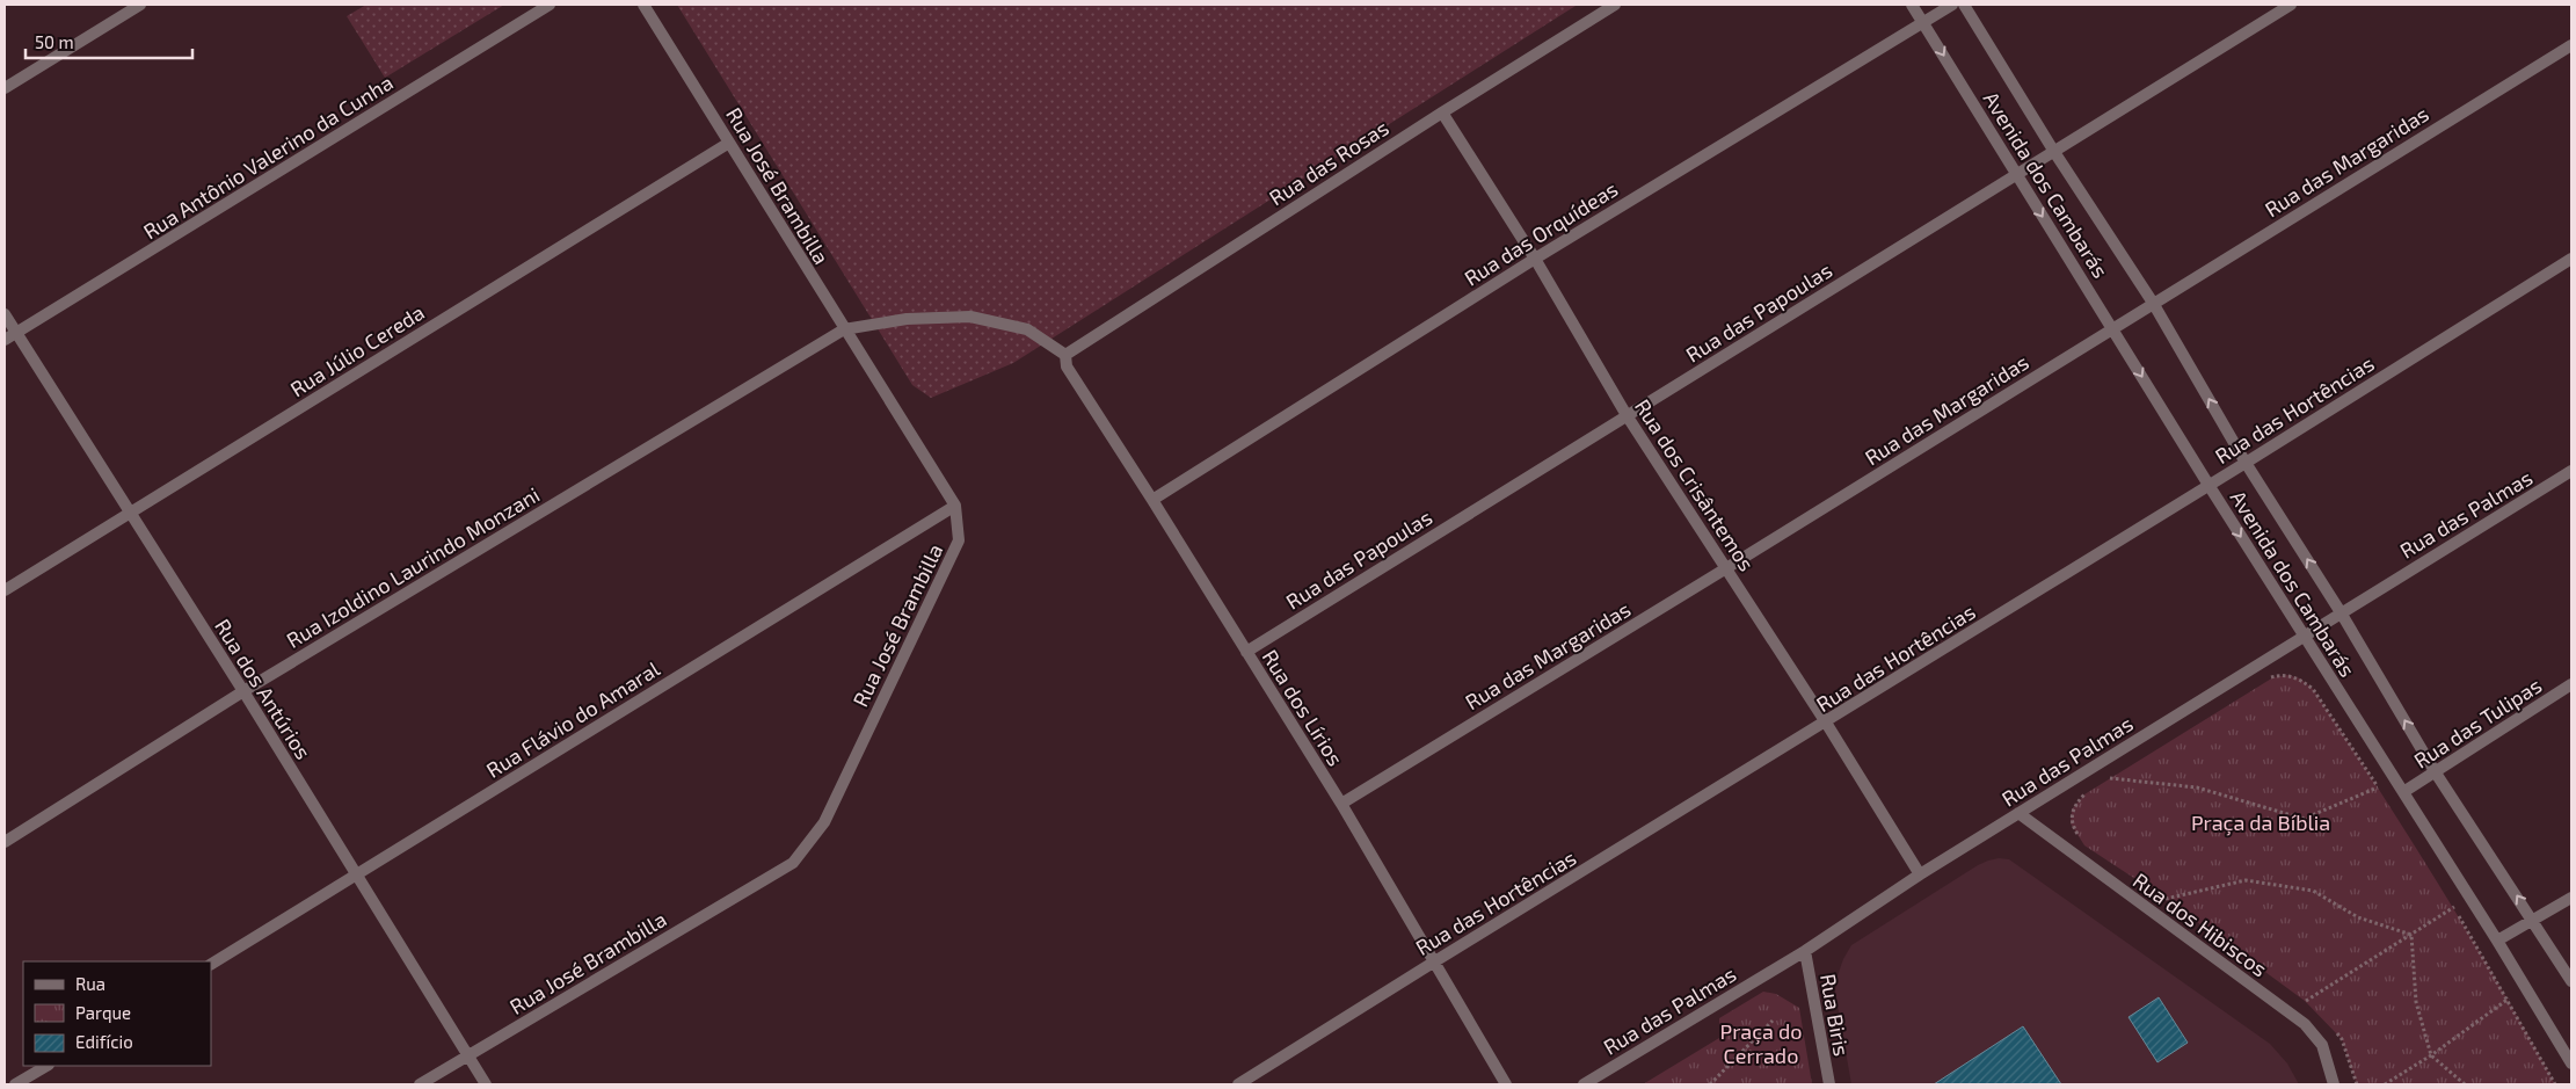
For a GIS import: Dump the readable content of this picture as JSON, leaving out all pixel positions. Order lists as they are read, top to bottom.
{
  "streets": {
    "street": [
      "Rua Antônio Valerino da Cunha",
      "Rua das Margaridas",
      "Rua das Rosas",
      "Avenida dos Cambarás",
      "Rua José Brambilla",
      "Rua das Orquídeas",
      "Rua das Papoulas",
      "Rua Júlio Cereda",
      "Rua das Hortências",
      "Rua dos Crisântemos",
      "Rua das Palmas",
      "Rua Izoldino Laurindo Monzani",
      "Rua dos Antúrios",
      "Rua dos Lírios",
      "Rua Flávio do Amaral",
      "Rua das Tulipas",
      "Rua dos Hibiscos",
      "Rua Biris"
    ]
  },
  "crossings": [
    ["Rua Antônio Valerino da Cunha", "Rua dos Antúrios"],
    ["Rua das Margaridas", "Avenida dos Cambarás"],
    ["Rua das Margaridas", "Rua dos Crisântemos"],
    ["Rua das Margaridas", "Rua dos Lírios"],
    ["Rua das Rosas", "Rua dos Crisântemos"],
    ["Rua das Rosas", "Rua dos Lírios"],
    ["Avenida dos Cambarás", "Rua das Orquídeas"],
    ["Avenida dos Cambarás", "Rua das Papoulas"],
    ["Avenida dos Cambarás", "Rua das Hortências"],
    ["Avenida dos Cambarás", "Rua das Palmas"],
    ["Avenida dos Cambarás", "Rua das Tulipas"],
    ["Rua José Brambilla", "Rua Júlio Cereda"],
    ["Rua José Brambilla", "Rua Izoldino Laurindo Monzani"],
    ["Rua José Brambilla", "Rua dos Antúrios"],
    ["Rua José Brambilla", "Rua Flávio do Amaral"],
    ["Rua das Orquídeas", "Rua dos Crisântemos"],
    ["Rua das Orquídeas", "Rua dos Lírios"],
    ["Rua das Papoulas", "Rua dos Crisântemos"],
    ["Rua das Papoulas", "Rua dos Lírios"],
    ["Rua Júlio Cereda", "Rua dos Antúrios"],
    ["Rua das Hortências", "Rua dos Crisântemos"],
    ["Rua das Hortências", "Rua dos Lírios"],
    ["Rua dos Crisântemos", "Rua das Palmas"],
    ["Rua das Palmas", "Rua dos Hibiscos"],
    ["Rua das Palmas", "Rua Biris"],
    ["Rua Izoldino Laurindo Monzani", "Rua dos Antúrios"],
    ["Rua dos Antúrios", "Rua Flávio do Amaral"]
  ],
  "parks": ["Praça da Bíblia", "Praça do Cerrado"],
  "legend": ["Rua", "Parque", "Edifício"],
  "scale_bar": "50 m"
}
